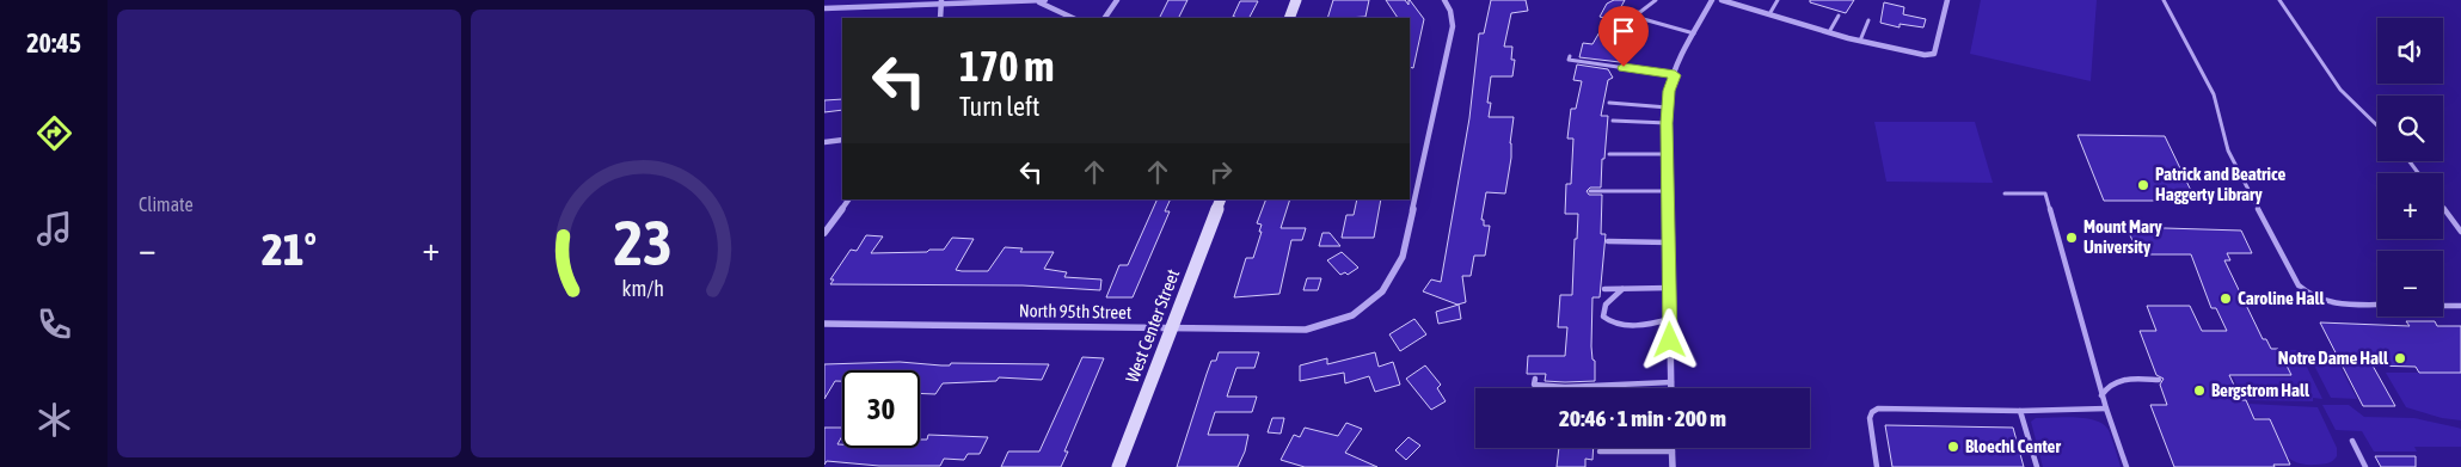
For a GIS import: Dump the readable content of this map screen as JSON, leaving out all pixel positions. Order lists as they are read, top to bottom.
{
  "streets": {
    "street": ["North 95th Street", "West Center Street"]
  },
  "crossings": [
    ["North 95th Street", "West Center Street"]
  ],
  "places": [
    "Patrick and Beatrice Haggerty Library",
    "Mount Mary University",
    "Caroline Hall",
    "Notre Dame Hall",
    "Bergstrom Hall",
    "Bloechl Center"
  ],
  "page": {
    "tabs": "20:45",
    "tile": "Climate",
    "map_buttons": ["+", "−"],
    "turn": ["170 m", "Turn left"],
    "heat": ["−", "21°", "+"],
    "limit": "30",
    "trip": "20:46 · 1 min · 200 m",
    "gauge": ["23", "km/h"]
  }
}
